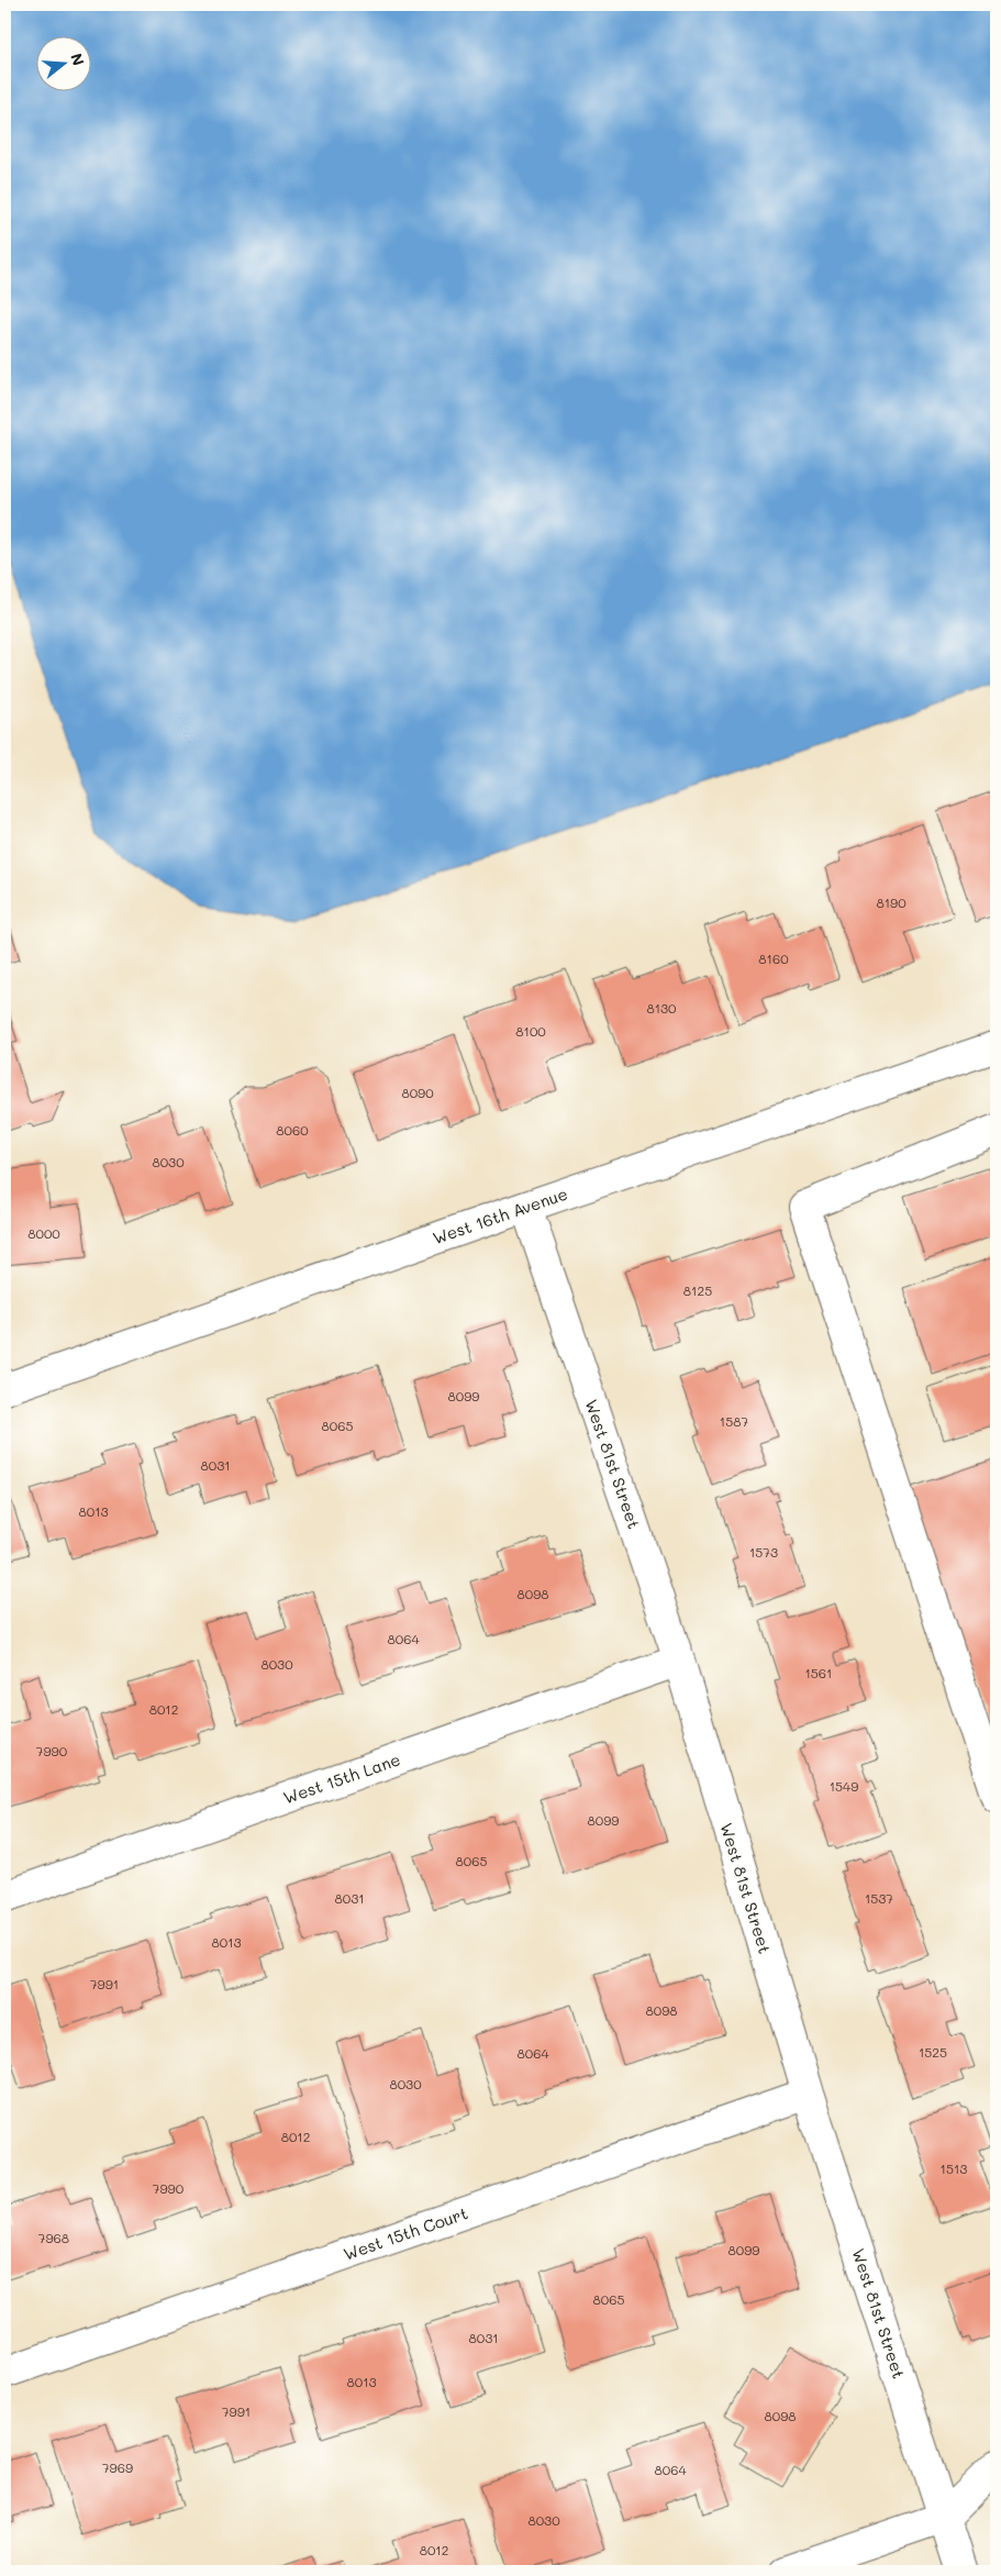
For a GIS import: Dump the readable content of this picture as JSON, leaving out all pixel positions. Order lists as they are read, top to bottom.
{
  "streets": {
    "street": [
      "West 16th Avenue",
      "West 81st Street",
      "West 15th Lane",
      "West 15th Court"
    ]
  },
  "crossings": [
    ["West 16th Avenue", "West 81st Street"],
    ["West 81st Street", "West 15th Lane"],
    ["West 81st Street", "West 15th Court"]
  ],
  "house_numbers": [
    "8190",
    "8160",
    "8130",
    "8100",
    "8090",
    "8060",
    "8030",
    "8000",
    "8125",
    "8099",
    "1587",
    "8065",
    "8031",
    "8013",
    "1573",
    "8098",
    "8064",
    "8030",
    "1561",
    "8012",
    "7990",
    "1549",
    "8099",
    "8065",
    "8031",
    "1537",
    "8013",
    "7991",
    "8098",
    "1525",
    "8064",
    "8030",
    "8012",
    "1513",
    "7990",
    "7968",
    "8099",
    "8065",
    "8031",
    "8013",
    "7991",
    "8098",
    "7969",
    "8064",
    "8030",
    "8012"
  ],
  "north": "right"
}
